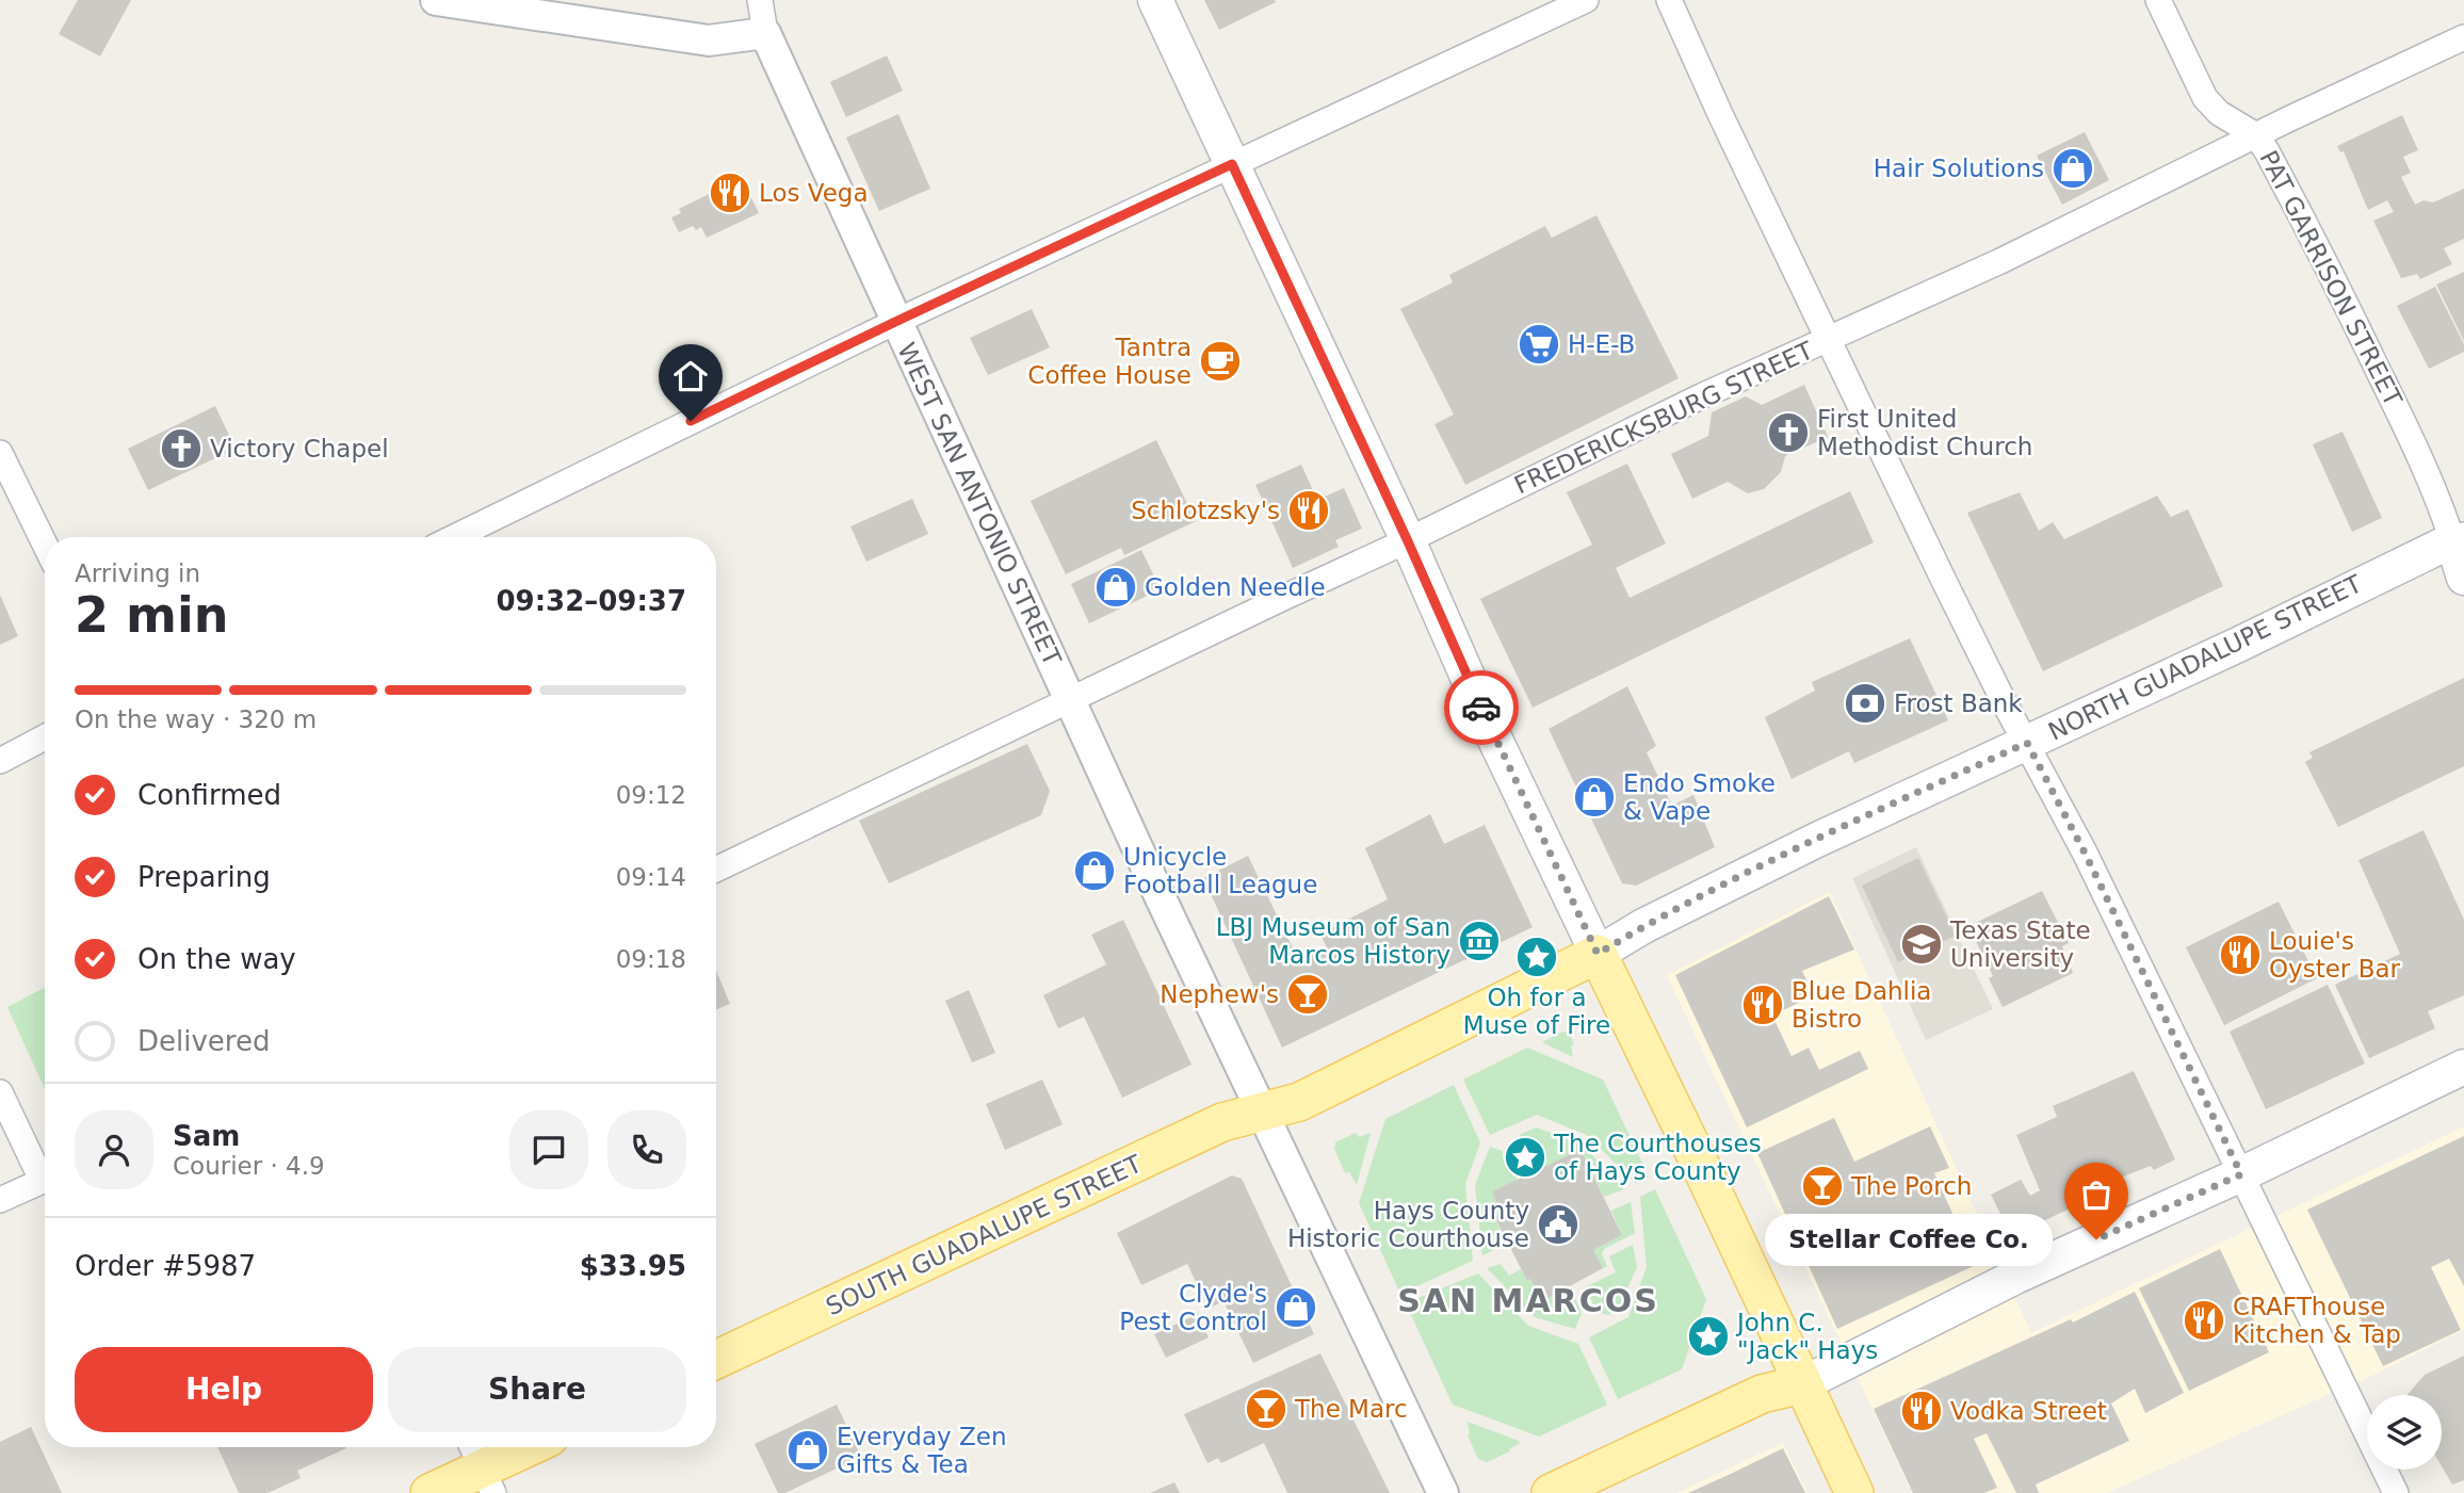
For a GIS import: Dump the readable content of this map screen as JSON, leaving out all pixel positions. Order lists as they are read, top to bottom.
{
  "streets": {
    "main road": ["NORTH GUADALUPE STREET", "SOUTH GUADALUPE STREET"],
    "street": ["PAT GARRISON STREET", "FREDERICKSBURG STREET", "WEST SAN ANTONIO STREET"]
  },
  "crossings": [
    ["PAT GARRISON STREET", "FREDERICKSBURG STREET"],
    ["PAT GARRISON STREET", "NORTH GUADALUPE STREET"],
    ["FREDERICKSBURG STREET", "WEST SAN ANTONIO STREET"],
    ["WEST SAN ANTONIO STREET", "NORTH GUADALUPE STREET"],
    ["WEST SAN ANTONIO STREET", "SOUTH GUADALUPE STREET"],
    ["NORTH GUADALUPE STREET", "SOUTH GUADALUPE STREET"]
  ],
  "districts": ["SAN MARCOS"],
  "places": {
    "shop": [
      "Hair Solutions",
      "Golden Needle",
      "Endo Smoke & Vape",
      "Unicycle Football League",
      "Clyde's Pest Control",
      "Everyday Zen Gifts & Tea"
    ],
    "restaurant": [
      "Los Vega",
      "Schlotzsky's",
      "Louie's Oyster Bar",
      "Blue Dahlia Bistro",
      "CRAFThouse Kitchen & Tap",
      "Vodka Street"
    ],
    "supermarket": ["H-E-B"],
    "cafe": ["Tantra Coffee House"],
    "church": ["First United Methodist Church", "Victory Chapel"],
    "bank": ["Frost Bank"],
    "museum": ["LBJ Museum of San Marcos History"],
    "school or university": ["Texas State University"],
    "place": ["Oh for a Muse of Fire", "The Courthouses of Hays County", "John C. \"Jack\" Hays"],
    "bar": ["Nephew's", "The Porch", "The Marc"],
    "public building": ["Hays County Historic Courthouse"],
    "other": ["Stellar Coffee Co."]
  },
  "page": {
    "heading": ["2 min", "Arriving in", "09:32–09:37"],
    "panel": [
      "Sam",
      "Courier · 4.9",
      "Order #5987",
      "$33.95"
    ],
    "bar": "On the way · 320 m",
    "list": [
      ["Confirmed", "09:12"],
      ["Preparing", "09:14"],
      ["On the way", "09:18"],
      "Delivered"
    ],
    "bubble": "Stellar Coffee Co.",
    "buttons": ["Help", "Share"]
  }
}
